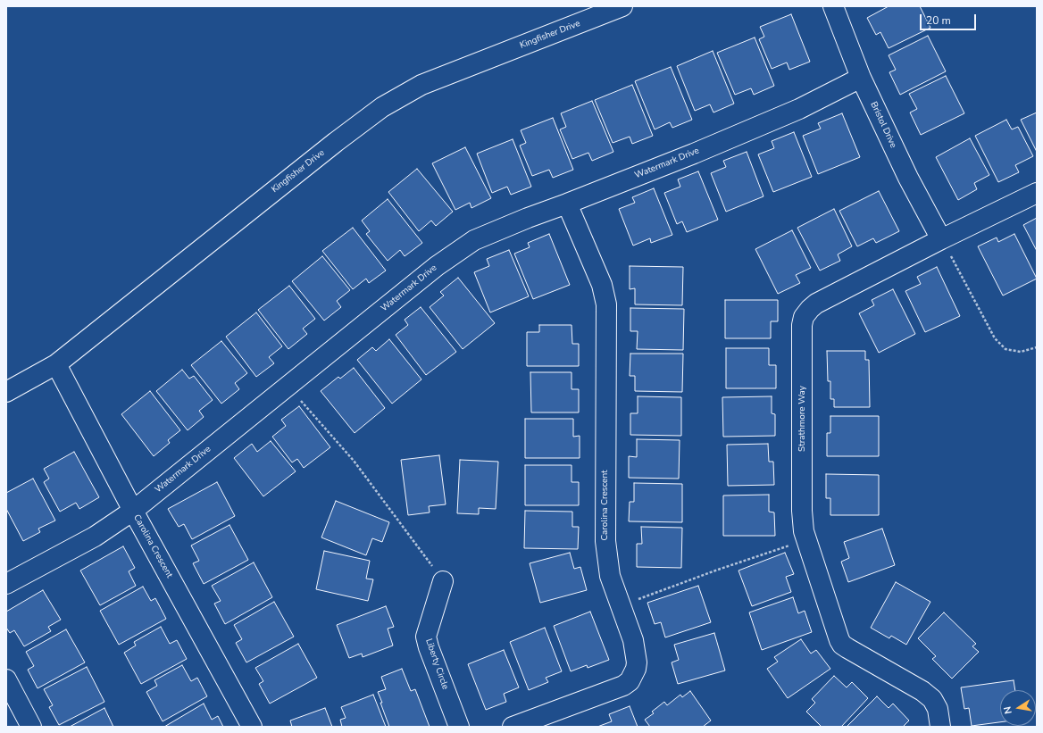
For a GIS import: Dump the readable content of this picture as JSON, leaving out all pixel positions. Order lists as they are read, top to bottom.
{
  "streets": {
    "street": [
      "Kingfisher Drive",
      "Bristol Drive",
      "Watermark Drive",
      "Strathmore Way",
      "Carolina Crescent",
      "Liberty Circle"
    ]
  },
  "crossings": [
    ["Kingfisher Drive", "Carolina Crescent"],
    ["Bristol Drive", "Watermark Drive"],
    ["Bristol Drive", "Strathmore Way"],
    ["Watermark Drive", "Carolina Crescent"]
  ],
  "scale_bar": "20 m",
  "north": "left"
}
